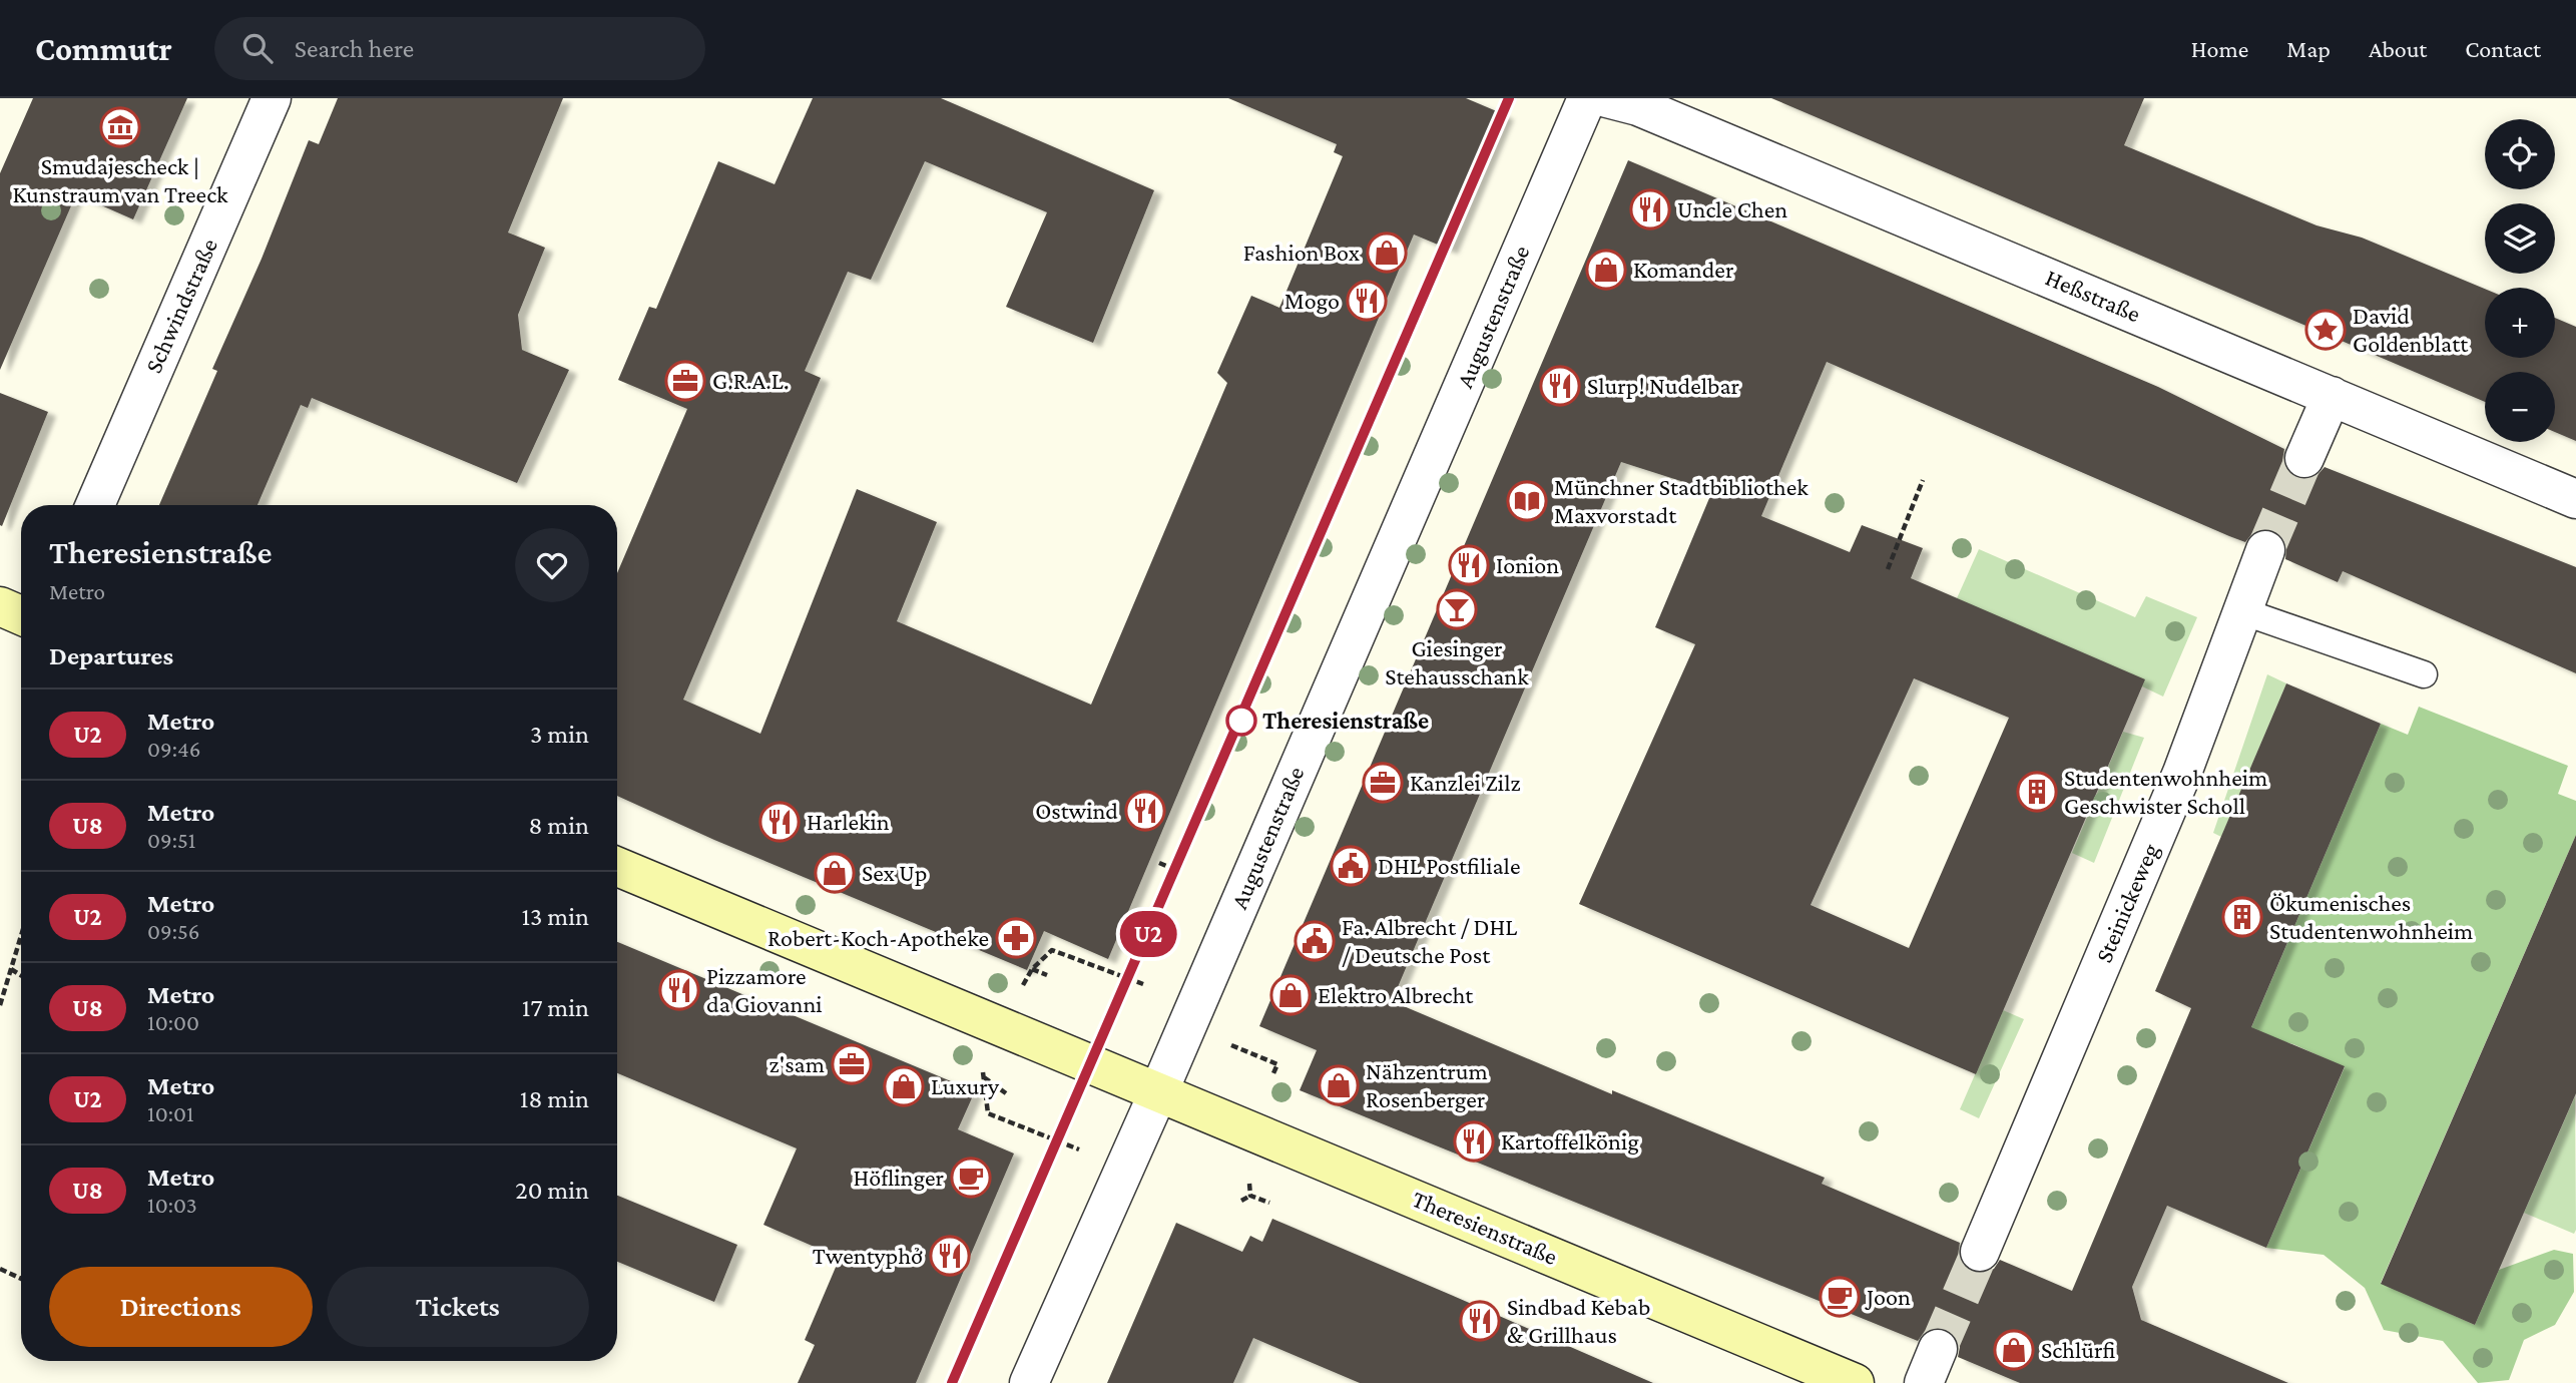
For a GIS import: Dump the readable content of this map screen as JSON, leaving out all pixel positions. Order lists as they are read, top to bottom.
{
  "streets": {
    "main road": ["Theresienstraße"],
    "street": [
      "Heßstraße",
      "Schwindstraße",
      "Augustenstraße",
      "Steinickeweg"
    ]
  },
  "crossings": [
    ["Augustenstraße", "Theresienstraße"]
  ],
  "places": {
    "museum": ["Smudajescheck | Kunstraum van Treeck"],
    "restaurant": [
      "Uncle Chen",
      "Mogo",
      "Slurp! Nudelbar",
      "Ionion",
      "Ostwind",
      "Harlekin",
      "Pizzamore da Giovanni",
      "Kartoffelkönig",
      "Twentyphở",
      "Sindbad Kebab & Grillhaus"
    ],
    "shop": [
      "Fashion Box",
      "Komander",
      "Sex Up",
      "Elektro Albrecht",
      "Nähzentrum Rosenberger",
      "Luxury",
      "Schlürfi"
    ],
    "place": ["David Goldenblatt"],
    "office": ["G.R.A.L.", "Kanzlei Zilz", "z'sam"],
    "library": ["Münchner Stadtbibliothek Maxvorstadt"],
    "bar": ["Giesinger Stehausschank"],
    "other": ["Theresienstraße"],
    "building": ["Studentenwohnheim Geschwister Scholl", "Ökumenisches Studentenwohnheim"],
    "public building": ["DHL Postfiliale", "Fa. Albrecht / DHL / Deutsche Post"],
    "pharmacy": ["Robert-Koch-Apotheke"],
    "cafe": ["Höflinger", "Joon"]
  },
  "lines": ["metro line U2"],
  "page": {
    "header": "Commutr",
    "search": "Search here",
    "nav": [
      "Home",
      "Map",
      "About",
      "Contact"
    ],
    "on_map": "U2",
    "map_buttons": ["+", "−"],
    "heading": [
      ["Theresienstraße", "Metro"],
      "Departures"
    ],
    "list": [
      {
        "mark": "U2",
        "name": "Metro",
        "note": "09:46",
        "value": "3 min"
      },
      {
        "mark": "U8",
        "name": "Metro",
        "note": "09:51",
        "value": "8 min"
      },
      {
        "mark": "U2",
        "name": "Metro",
        "note": "09:56",
        "value": "13 min"
      },
      {
        "mark": "U8",
        "name": "Metro",
        "note": "10:00",
        "value": "17 min"
      },
      {
        "mark": "U2",
        "name": "Metro",
        "note": "10:01",
        "value": "18 min"
      },
      {
        "mark": "U8",
        "name": "Metro",
        "note": "10:03",
        "value": "20 min"
      }
    ],
    "buttons": ["Directions", "Tickets"]
  }
}
